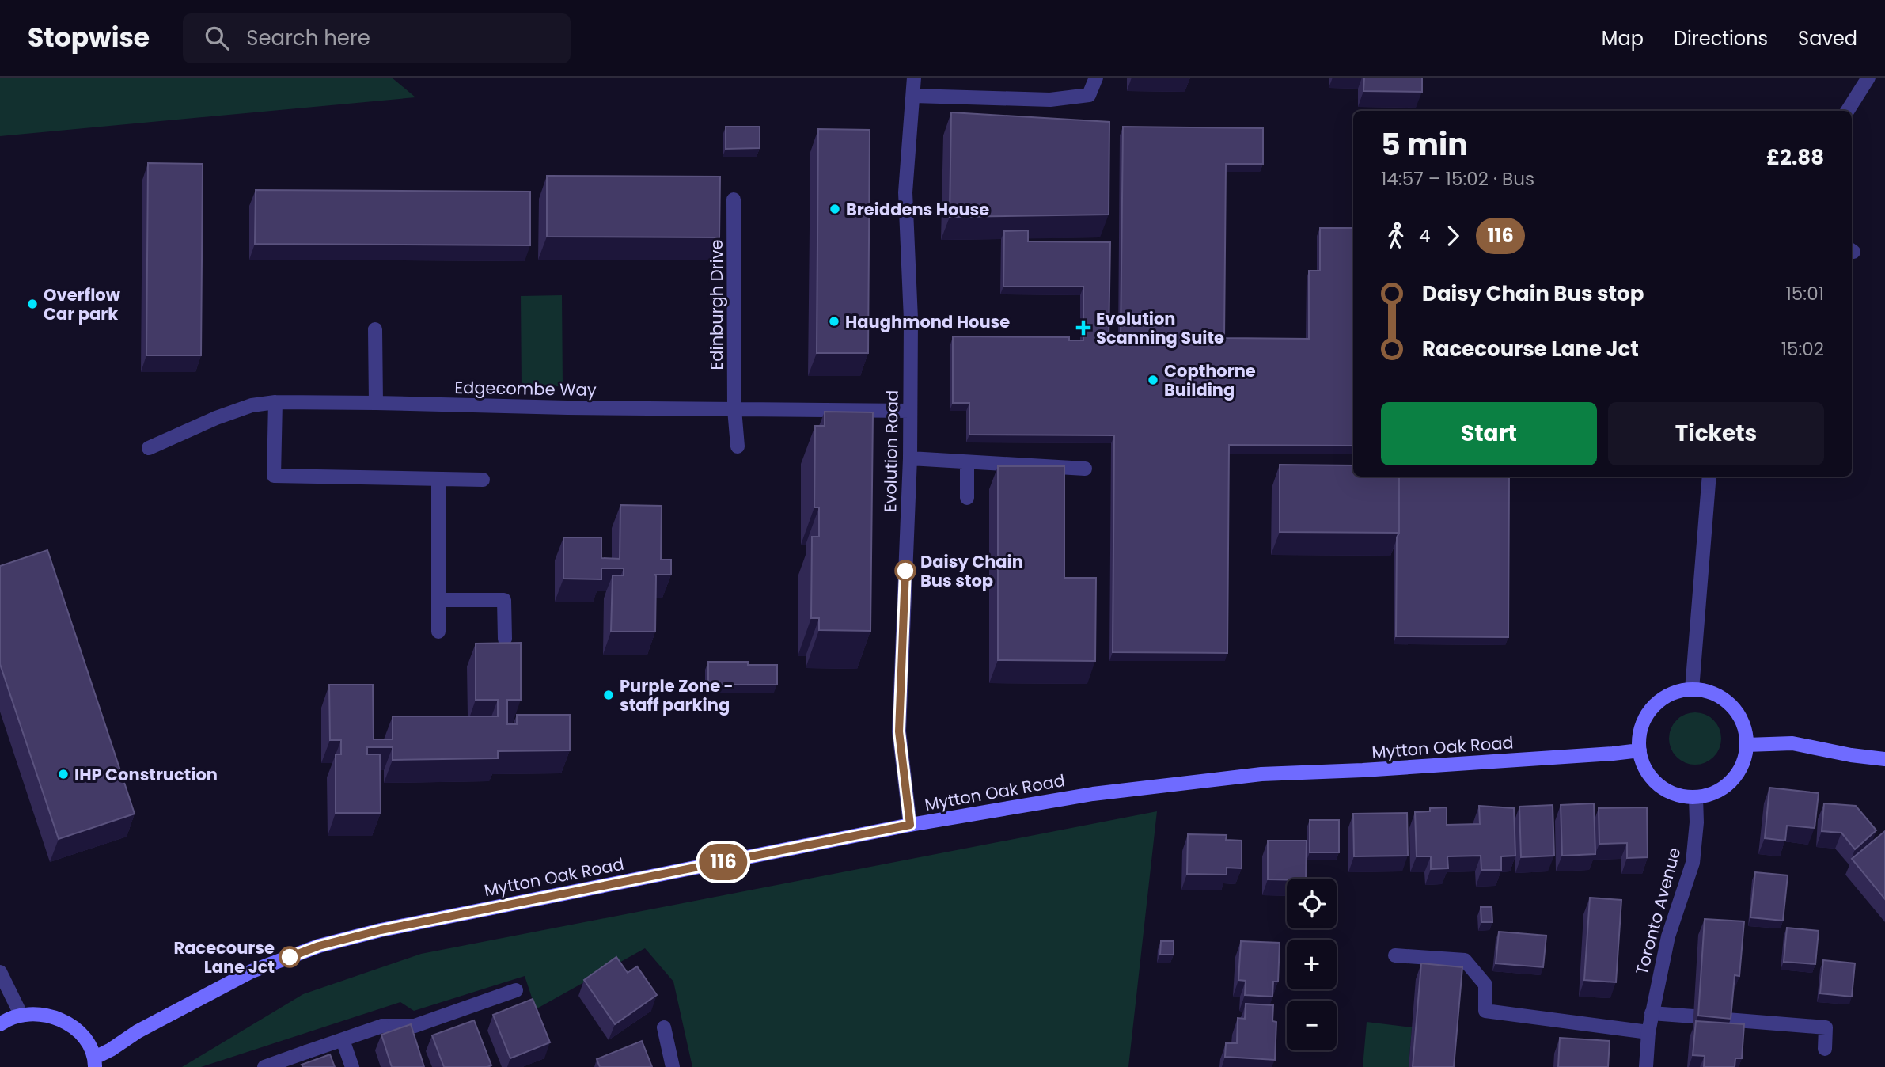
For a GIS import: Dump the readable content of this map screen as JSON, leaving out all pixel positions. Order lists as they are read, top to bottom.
{
  "streets": {
    "main road": ["Mytton Oak Road"],
    "street": [
      "Edinburgh Drive",
      "Edgecombe Way",
      "Evolution Road",
      "Toronto Avenue"
    ]
  },
  "crossings": [
    ["Edinburgh Drive", "Edgecombe Way"],
    ["Edgecombe Way", "Evolution Road"],
    ["Evolution Road", "Mytton Oak Road"],
    ["Mytton Oak Road", "Toronto Avenue"]
  ],
  "places": {
    "other": [
      "Breiddens House",
      "Overflow Car park",
      "Haughmond House",
      "Copthorne Building",
      "Daisy Chain Bus stop",
      "Purple Zone - staff parking",
      "IHP Construction",
      "Racecourse Lane Jct"
    ],
    "health": ["Evolution Scanning Suite"]
  },
  "lines": ["bus line 116"],
  "page": {
    "header": "Stopwise",
    "search": "Search here",
    "nav": ["Map", "Directions", "Saved"],
    "on_map": "116",
    "heading": ["5 min", "14:57 – 15:02 · Bus", "£2.88"],
    "legs": ["4", "116"],
    "list": [
      {
        "name": "Daisy Chain Bus stop",
        "value": "15:01"
      },
      {
        "name": "Racecourse Lane Jct",
        "value": "15:02"
      }
    ],
    "buttons": ["Start", "Tickets"],
    "map_buttons": ["+", "−"]
  }
}
